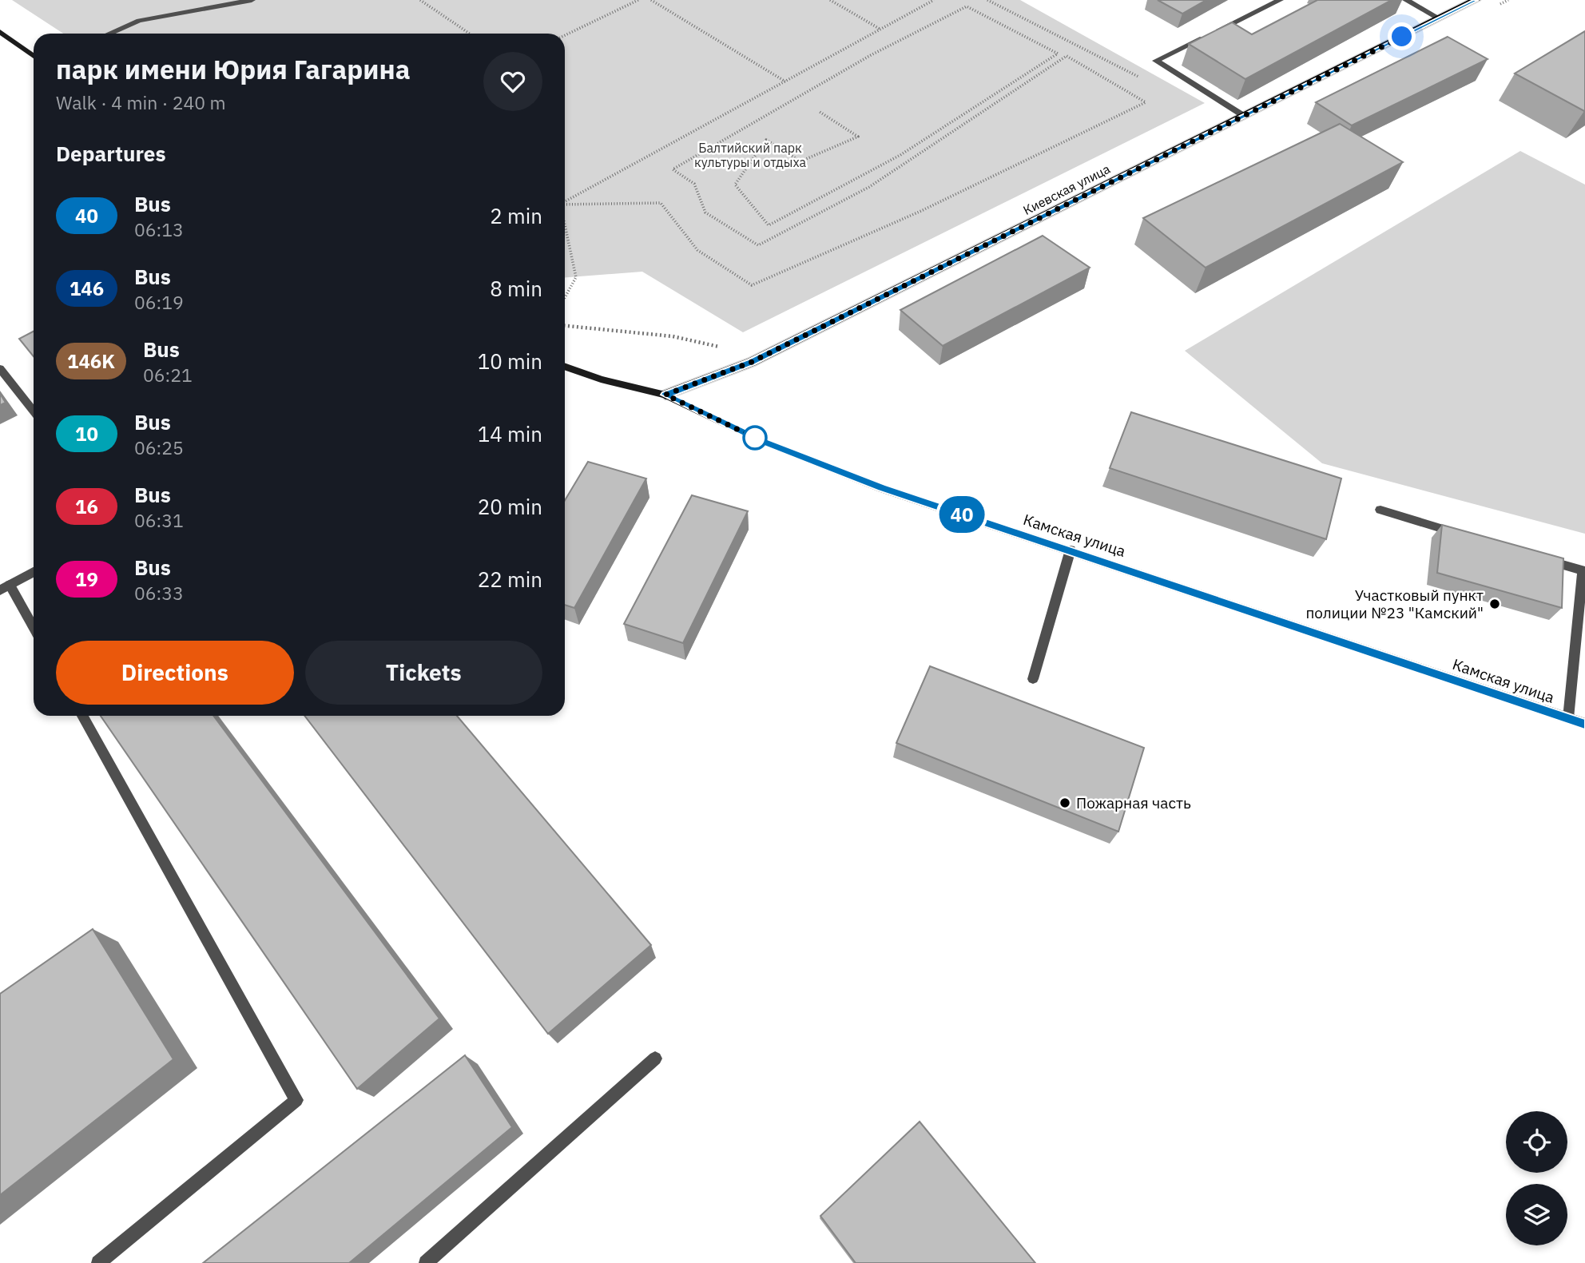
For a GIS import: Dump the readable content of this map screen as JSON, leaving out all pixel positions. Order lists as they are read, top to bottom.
{
  "streets": {
    "main road": ["Киевская улица", "Камская улица"]
  },
  "crossings": [
    ["Киевская улица", "Камская улица"]
  ],
  "parks": ["Балтийский парк культуры и отдыха"],
  "places": ["Участковый пункт полиции №23 \"Камский\"", "Пожарная часть"],
  "lines": ["bus line 40"],
  "page": {
    "on_map": "40",
    "heading": [
      ["парк имени Юрия Гагарина", "Walk · 4 min · 240 m"],
      "Departures"
    ],
    "list": [
      {
        "mark": "40",
        "name": "Bus",
        "note": "06:13",
        "value": "2 min"
      },
      {
        "mark": "146",
        "name": "Bus",
        "note": "06:19",
        "value": "8 min"
      },
      {
        "mark": "146K",
        "name": "Bus",
        "note": "06:21",
        "value": "10 min"
      },
      {
        "mark": "10",
        "name": "Bus",
        "note": "06:25",
        "value": "14 min"
      },
      {
        "mark": "16",
        "name": "Bus",
        "note": "06:31",
        "value": "20 min"
      },
      {
        "mark": "19",
        "name": "Bus",
        "note": "06:33",
        "value": "22 min"
      }
    ],
    "buttons": ["Directions", "Tickets"]
  }
}
